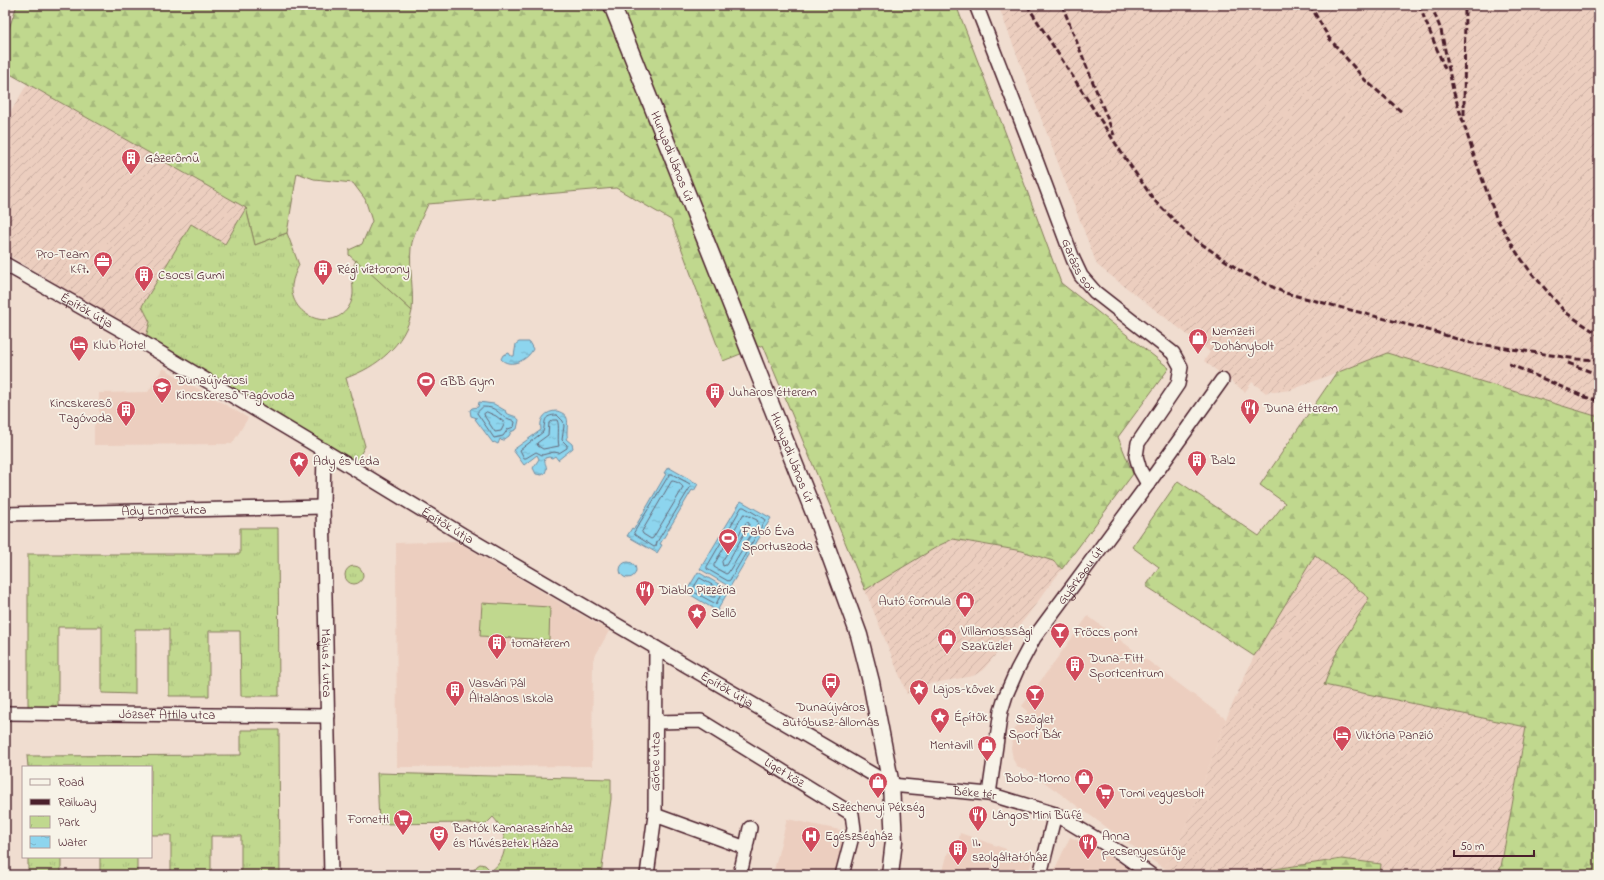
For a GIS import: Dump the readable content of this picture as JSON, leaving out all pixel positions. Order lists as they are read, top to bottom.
{
  "streets": {
    "street": [
      "Hunyadi János út",
      "Garázs sor",
      "Építők útja",
      "Ady Endre utca",
      "Gyárkapu út",
      "Május 1. utca",
      "József Attila utca",
      "Görbe utca",
      "Liget köz",
      "Béke tér"
    ]
  },
  "crossings": [
    ["Hunyadi János út", "Építők útja"],
    ["Hunyadi János út", "Béke tér"],
    ["Garázs sor", "Gyárkapu út"],
    ["Építők útja", "Május 1. utca"],
    ["Építők útja", "Görbe utca"],
    ["Építők útja", "Béke tér"],
    ["Ady Endre utca", "Május 1. utca"],
    ["Gyárkapu út", "Béke tér"],
    ["Május 1. utca", "József Attila utca"],
    ["Görbe utca", "Liget köz"]
  ],
  "places": {
    "building": [
      "Gázerőmű",
      "Régi víztorony",
      "Csocsi Gumi",
      "Juharos étterem",
      "Kincskereső Tagóvoda",
      "Bal2",
      "tornaterem",
      "Duna-Fitt Sportcentrum",
      "Vasvári Pál Általános Iskola",
      "II. szolgáltatóház"
    ],
    "office": ["Pro-Team Kft."],
    "shop": [
      "Nemzeti Dohánybolt",
      "Autó formula",
      "Villamosssági Szaküzlet",
      "Mentavill",
      "Bobo-Momo",
      "Széchenyi Pékség"
    ],
    "hotel": ["Klub Hotel", "Viktória Panzió"],
    "sports": ["GBB Gym", "Fabó Éva Sportuszoda"],
    "school or university": ["Dunaújvárosi Kincskereső Tagóvoda"],
    "restaurant": [
      "Duna étterem",
      "Diablo Pizzéria",
      "Lángos Mini Büfé",
      "Anna pecsenyesütője"
    ],
    "place": [
      "Ady és Léda",
      "Sellő",
      "Lajos-kővek",
      "Építők"
    ],
    "bar": ["Fröccs pont", "Szöglet Sport Bár"],
    "bus stop": ["Dunaújváros autóbusz-állomás"],
    "supermarket": ["Tomi vegyesbolt", "Fornetti"],
    "theatre": ["Bartók Kamaraszínház és Művészetek Háza"],
    "hospital": ["Egészségház"]
  },
  "legend": [
    "Road",
    "Railway",
    "Park",
    "Water"
  ],
  "scale_bar": "50 m"
}
